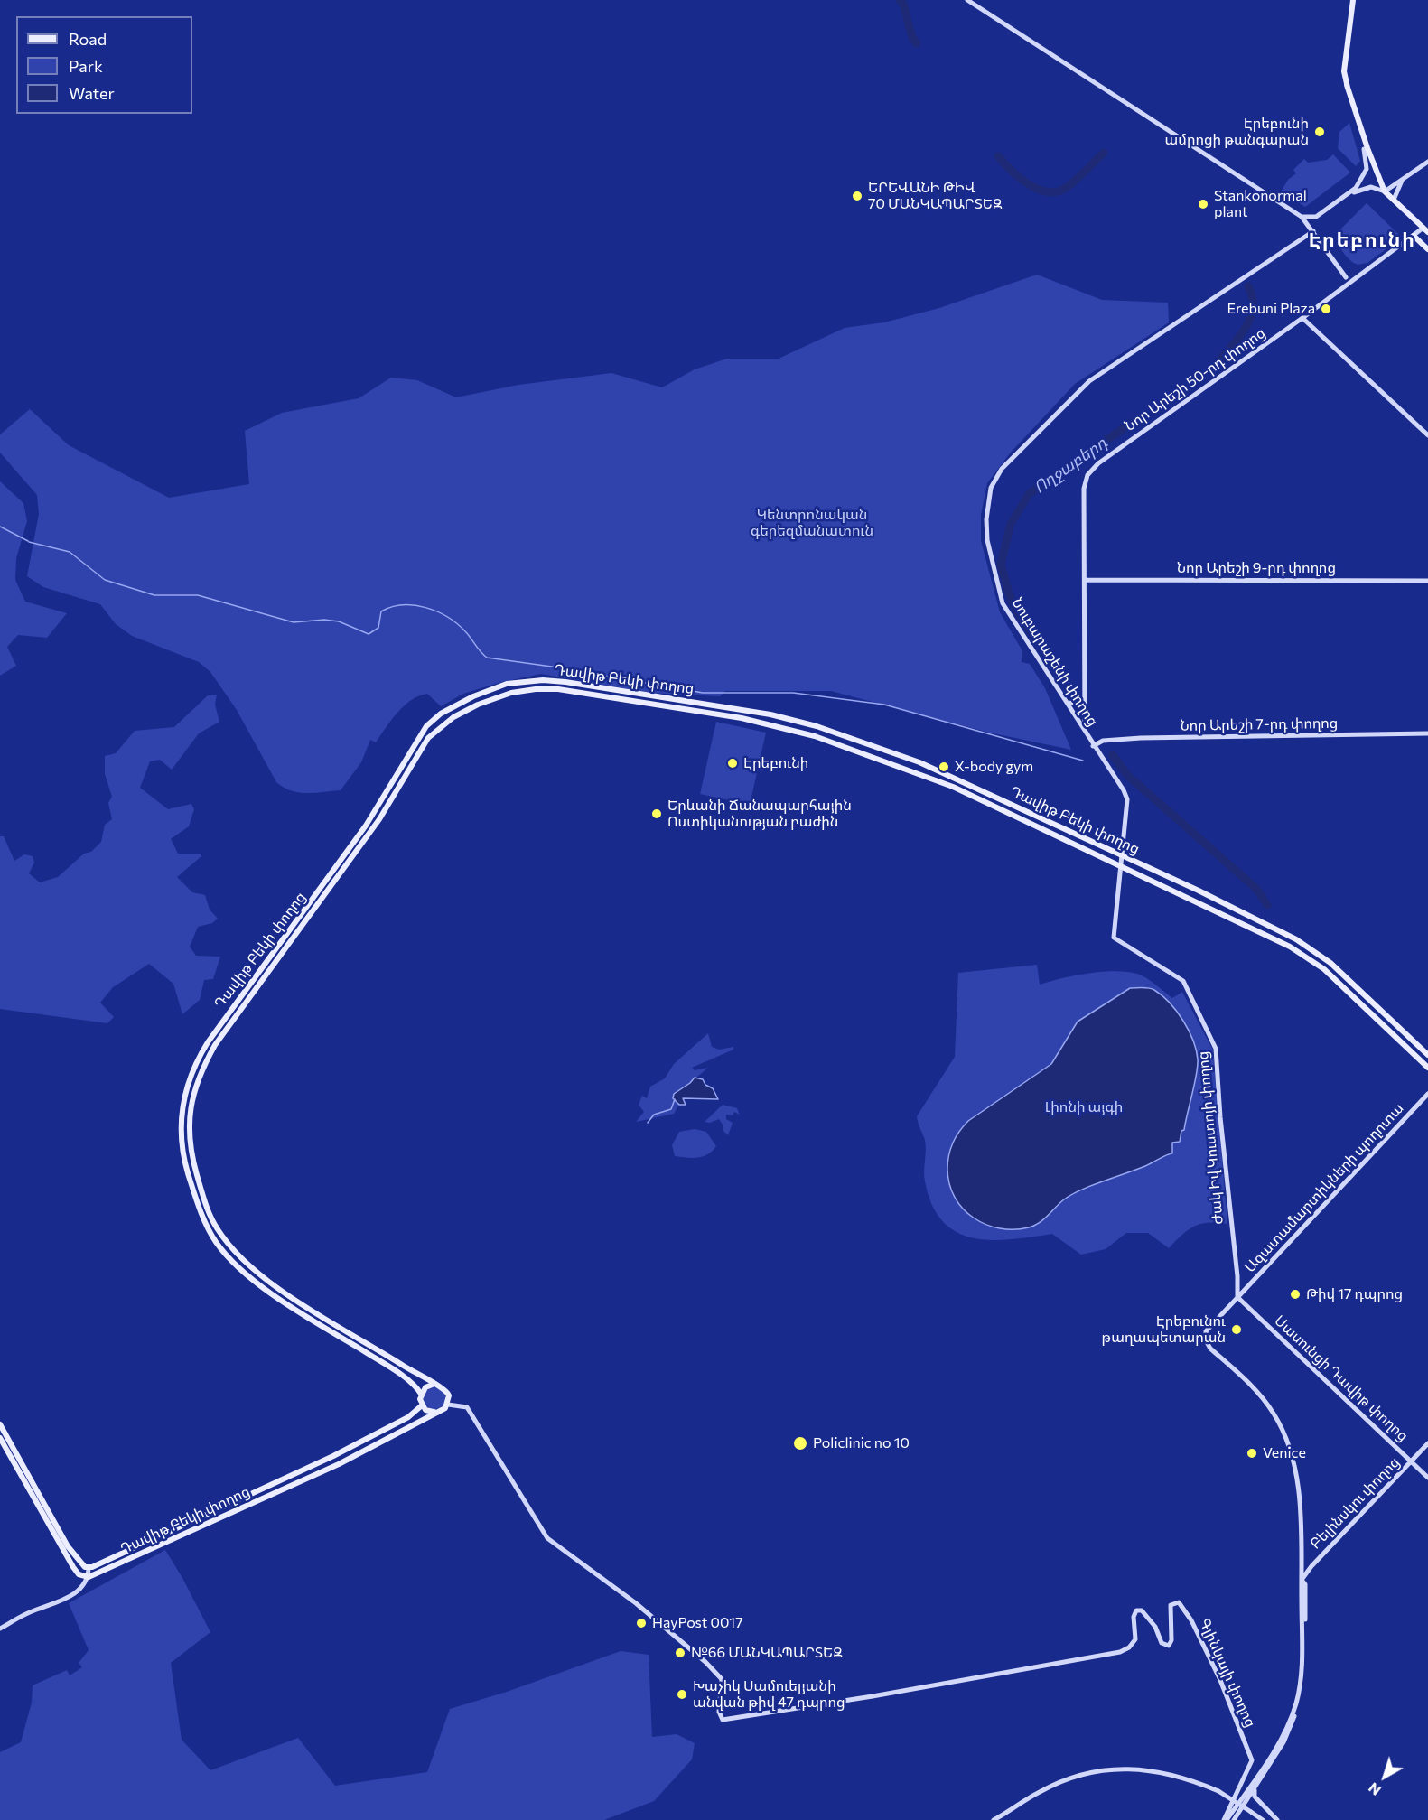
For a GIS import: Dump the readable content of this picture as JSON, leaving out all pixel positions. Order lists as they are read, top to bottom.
{
  "streets": {
    "main road": [
      "Նոր Արեշի 50-րդ փողոց",
      "Նոր Արեշի 9-րդ փողոց",
      "Նուբարաշենի փողոց",
      "Դավիթ Բեկի փողոց",
      "Նոր Արեշի 7-րդ փողոց",
      "Ժակ Իվ Կուստոյի փողոց",
      "Ազատամարտիկների պողոտա",
      "Սասունցի Դավիթ փողոց",
      "Բելինսկու փողոց",
      "Գլինկայի փողոց"
    ]
  },
  "crossings": [
    ["Նոր Արեշի 50-րդ փողոց", "Նոր Արեշի 9-րդ փողոց"],
    ["Նոր Արեշի 50-րդ փողոց", "Նուբարաշենի փողոց"],
    ["Նուբարաշենի փողոց", "Դավիթ Բեկի փողոց"],
    ["Նուբարաշենի փողոց", "Նոր Արեշի 7-րդ փողոց"],
    ["Նուբարաշենի փողոց", "Ժակ Իվ Կուստոյի փողոց"],
    ["Դավիթ Բեկի փողոց", "Ժակ Իվ Կուստոյի փողոց"],
    ["Դավիթ Բեկի փողոց", "Գլինկայի փողոց"],
    ["Ժակ Իվ Կուստոյի փողոց", "Ազատամարտիկների պողոտա"],
    ["Ժակ Իվ Կուստոյի փողոց", "Սասունցի Դավիթ փողոց"],
    ["Ազատամարտիկների պողոտա", "Սասունցի Դավիթ փողոց"],
    ["Ազատամարտիկների պողոտա", "Բելինսկու փողոց"],
    ["Սասունցի Դավիթ փողոց", "Բելինսկու փողոց"]
  ],
  "districts": ["Էրեբունի"],
  "water": ["Ողջաբերդ"],
  "parks": ["Կենտրոնական գերեզմանատուն", "Լիոնի այգի"],
  "places": [
    "Էրեբունի ամրոցի թանգարան",
    "ԵՐԵՎԱՆԻ ԹԻՎ 70 ՄԱՆԿԱՊԱՐՏԵԶ",
    "Stankonormal plant",
    "Erebuni Plaza",
    "Էրեբունի",
    "X-body gym",
    "Երևանի Ճանապարհային Ոստիկանության բաժին",
    "Թիվ 17 դպրոց",
    "Էրեբունու թաղապետարան",
    "Policlinic no 10",
    "Venice",
    "HayPost 0017",
    "№66 ՄԱՆԿԱՊԱՐՏԵԶ",
    "Խաչիկ Սամուելյանի անվան թիվ 47 դպրոց"
  ],
  "legend": ["Road", "Park", "Water"],
  "north": "bottom left"
}
